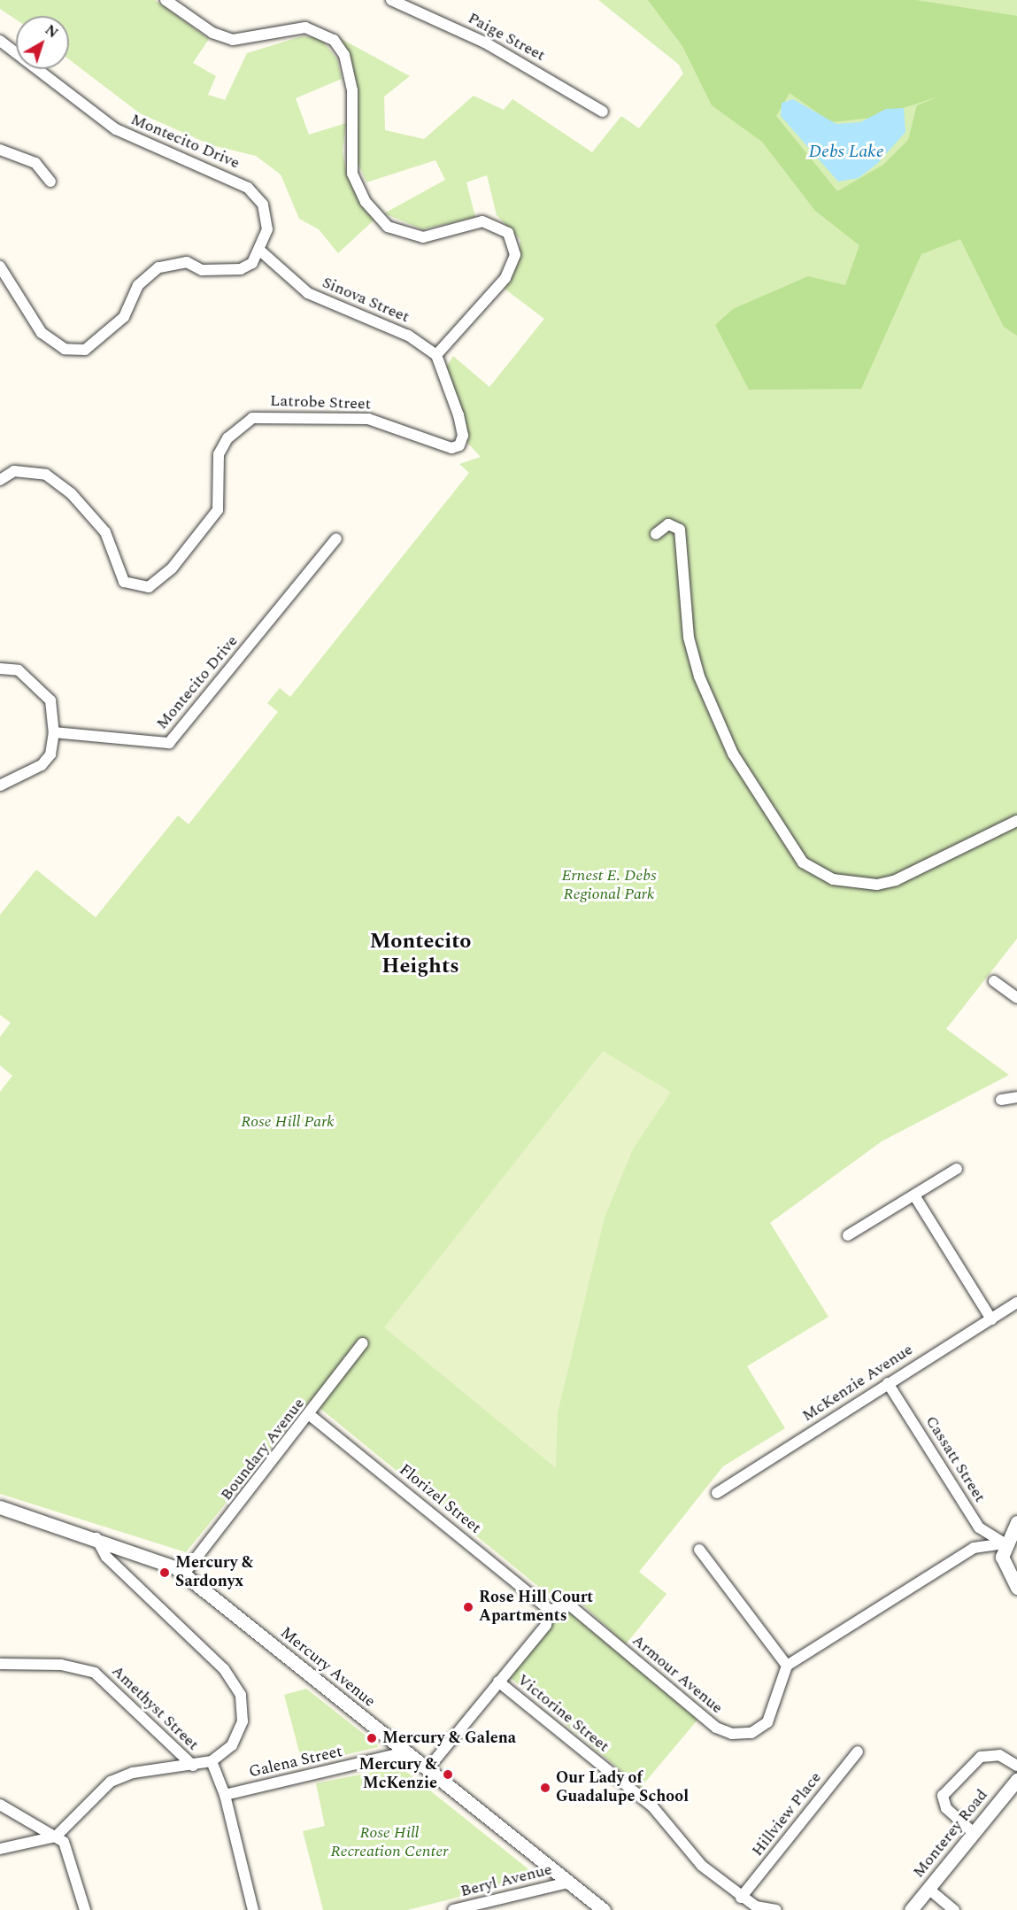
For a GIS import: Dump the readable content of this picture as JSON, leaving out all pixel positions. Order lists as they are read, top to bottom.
{
  "streets": {
    "street": [
      "Paige Street",
      "Montecito Drive",
      "Sinova Street",
      "Latrobe Street",
      "McKenzie Avenue",
      "Boundary Avenue",
      "Cassatt Street",
      "Florizel Street",
      "Mercury Avenue",
      "Armour Avenue",
      "Amethyst Street",
      "Victorine Street",
      "Galena Street",
      "Hillview Place",
      "Monterey Road",
      "Beryl Avenue"
    ]
  },
  "crossings": [
    ["Montecito Drive", "Sinova Street"],
    ["Sinova Street", "Latrobe Street"],
    ["McKenzie Avenue", "Cassatt Street"],
    ["Boundary Avenue", "Florizel Street"],
    ["Boundary Avenue", "Mercury Avenue"],
    ["Florizel Street", "Armour Avenue"],
    ["Mercury Avenue", "Galena Street"],
    ["Mercury Avenue", "Beryl Avenue"],
    ["Amethyst Street", "Galena Street"],
    ["Victorine Street", "Hillview Place"]
  ],
  "districts": ["Montecito Heights"],
  "water": ["Debs Lake"],
  "parks": ["Ernest E. Debs Regional Park", "Rose Hill Park", "Rose Hill Recreation Center"],
  "places": [
    "Mercury & Sardonyx",
    "Rose Hill Court Apartments",
    "Mercury & Galena",
    "Mercury & McKenzie",
    "Our Lady of Guadalupe School"
  ],
  "north": "top right"
}
